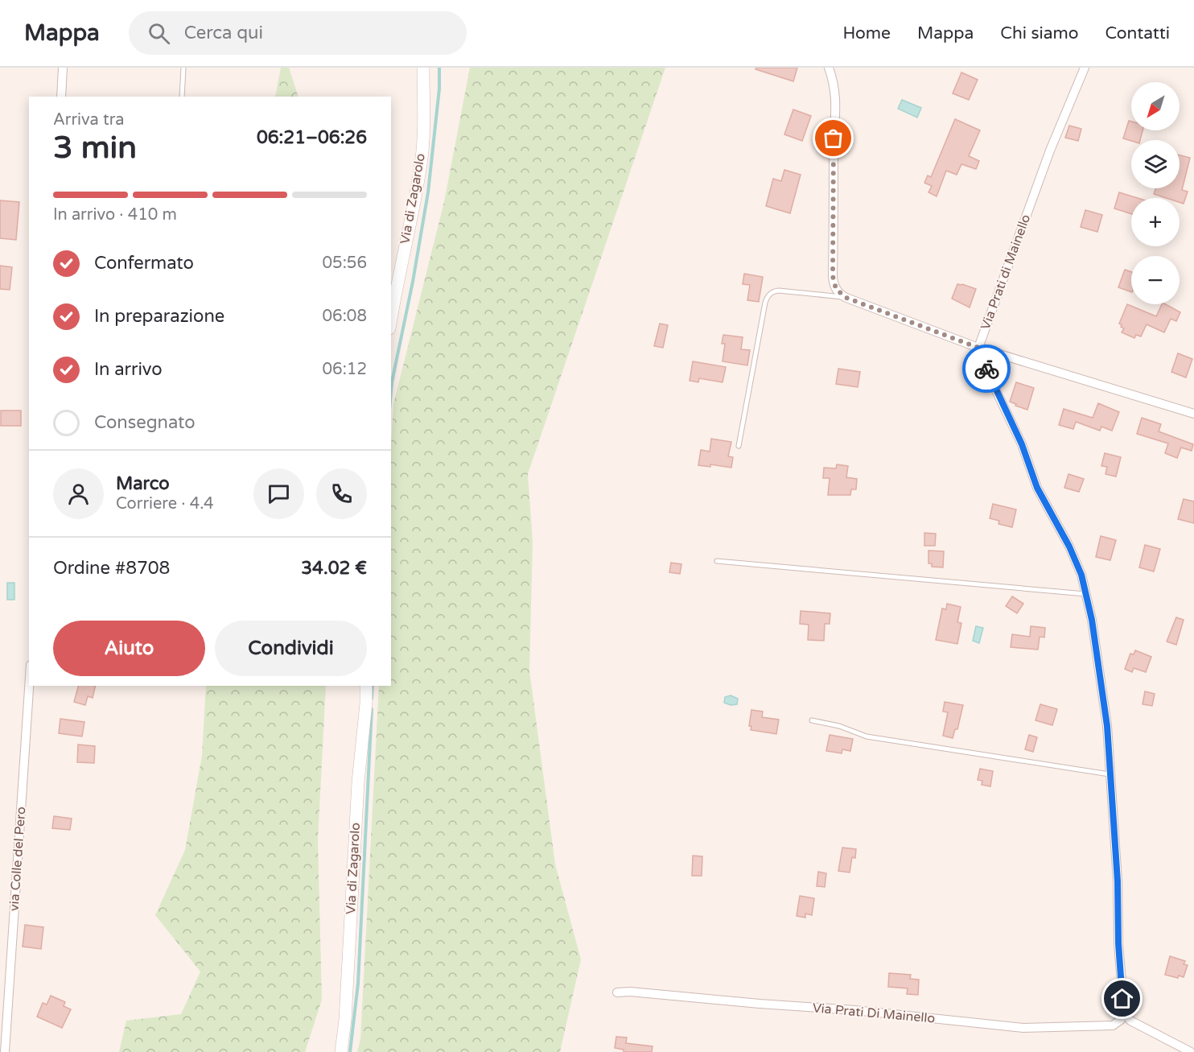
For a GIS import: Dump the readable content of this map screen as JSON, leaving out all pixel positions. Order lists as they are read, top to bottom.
{
  "streets": {
    "main road": ["Via di Zagarolo"],
    "street": ["Via Prati di Mainello", "via Colle del Pero", "Via Prati Di Mainello"]
  },
  "crossings": [
    ["Via Prati di Mainello", "Via Prati Di Mainello"]
  ],
  "north": "bottom left",
  "page": {
    "header": "Mappa",
    "search": "Cerca qui",
    "nav": [
      "Home",
      "Mappa",
      "Chi siamo",
      "Contatti"
    ],
    "map_buttons": ["+", "−"],
    "heading": ["3 min", "Arriva tra", "06:21–06:26"],
    "panel": [
      "Marco",
      "Corriere · 4.4",
      "Ordine #8708",
      "34.02 €"
    ],
    "bar": "In arrivo · 410 m",
    "list": [
      ["Confermato", "05:56"],
      ["In preparazione", "06:08"],
      ["In arrivo", "06:12"],
      "Consegnato"
    ],
    "buttons": ["Aiuto", "Condividi"]
  }
}
